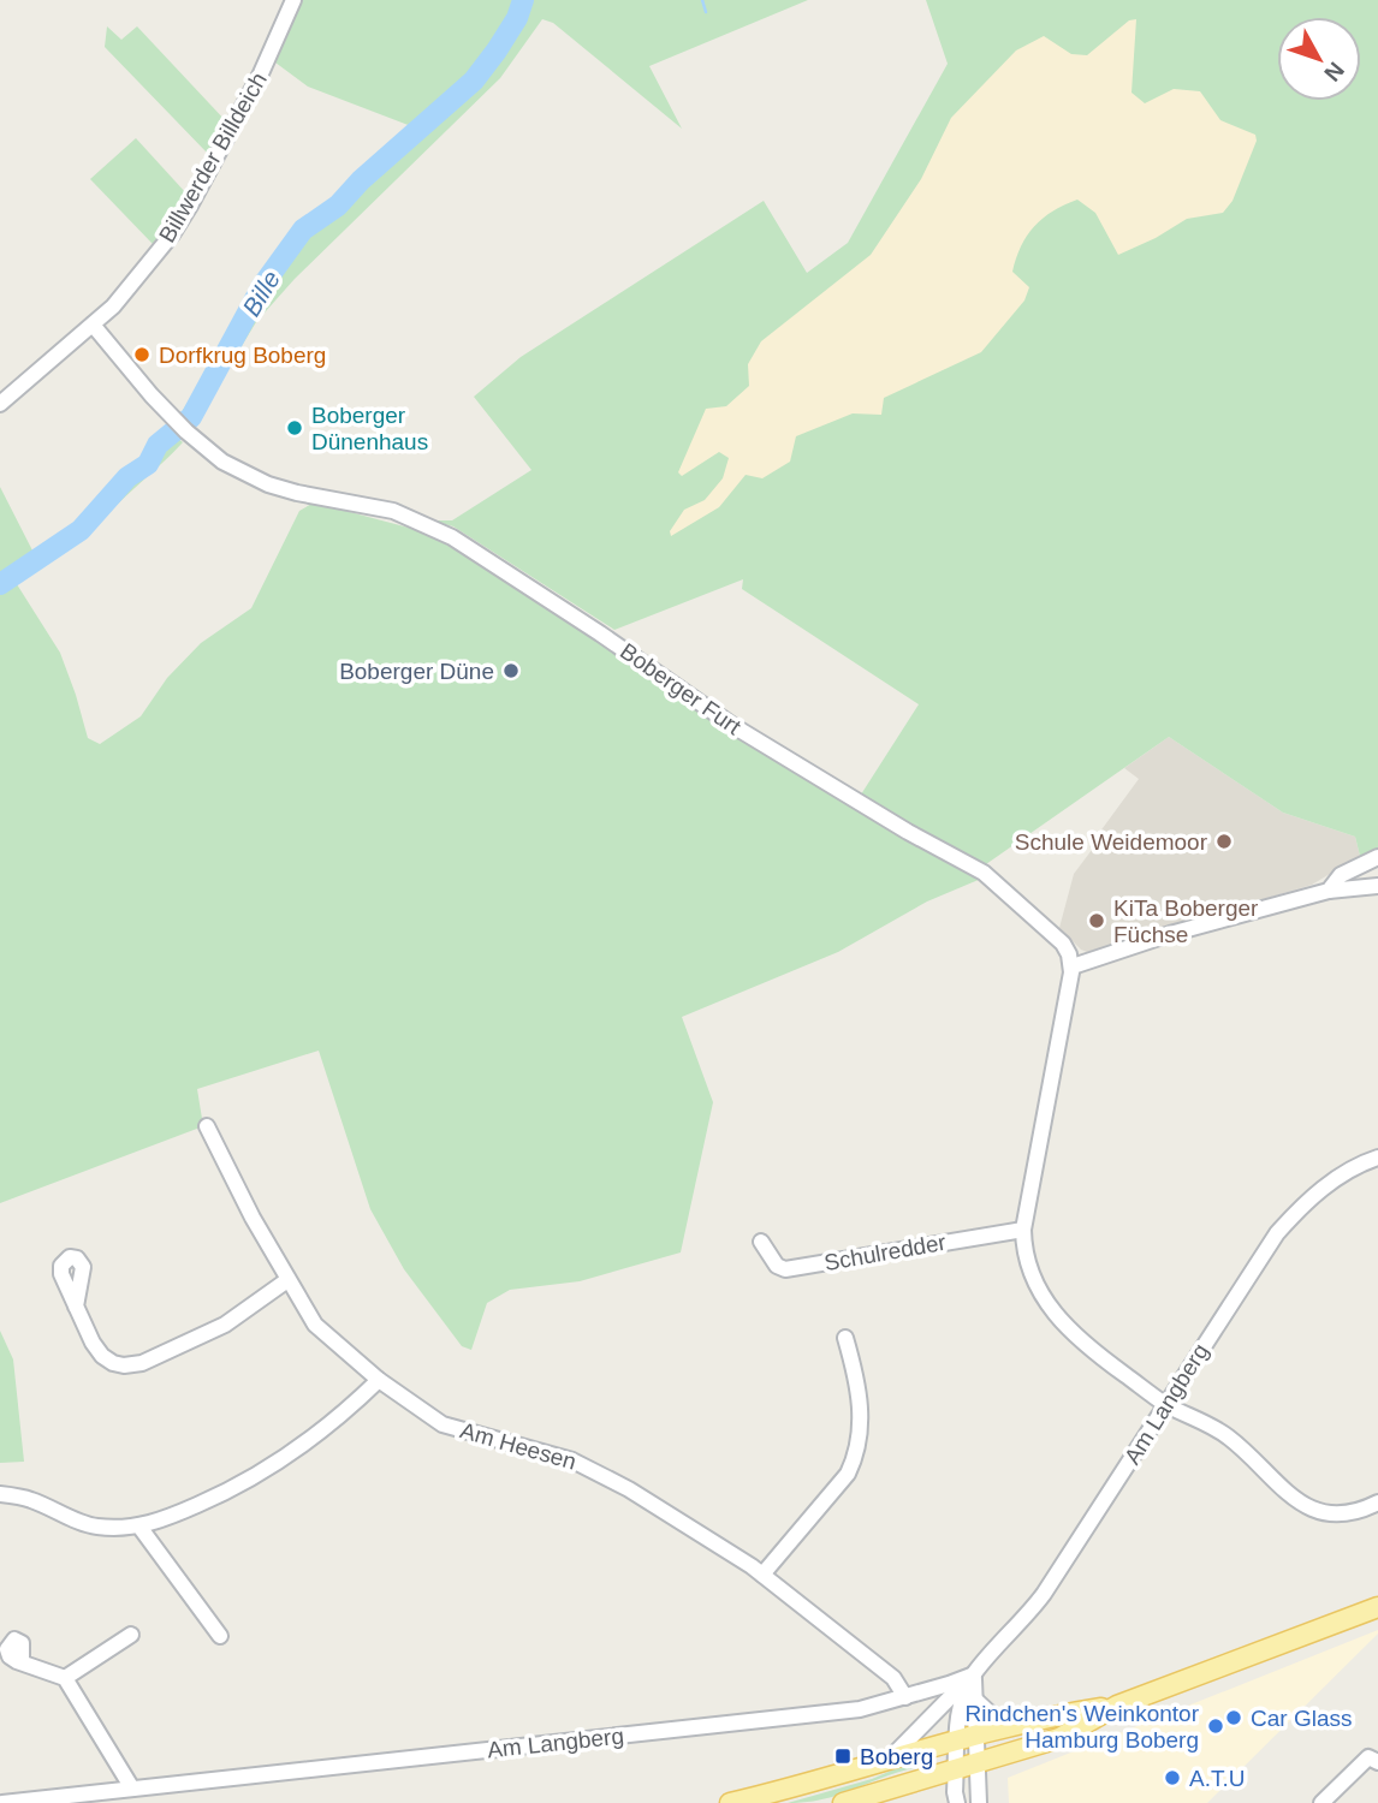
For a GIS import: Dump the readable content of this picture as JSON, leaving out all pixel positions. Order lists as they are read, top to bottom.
{
  "streets": {
    "street": [
      "Billwerder Billdeich",
      "Boberger Furt",
      "Schulredder",
      "Am Langberg",
      "Am Heesen"
    ]
  },
  "crossings": [
    ["Billwerder Billdeich", "Boberger Furt"],
    ["Am Langberg", "Am Heesen"]
  ],
  "water": ["Bille"],
  "places": {
    "other": [
      "Dorfkrug Boberg",
      "Boberger Dünenhaus",
      "Boberger Düne",
      "Schule Weidemoor",
      "KiTa Boberger Füchse",
      "Car Glass",
      "Rindchen's Weinkontor Hamburg Boberg",
      "A.T.U"
    ],
    "transit": ["Boberg"]
  },
  "north": "bottom right"
}
